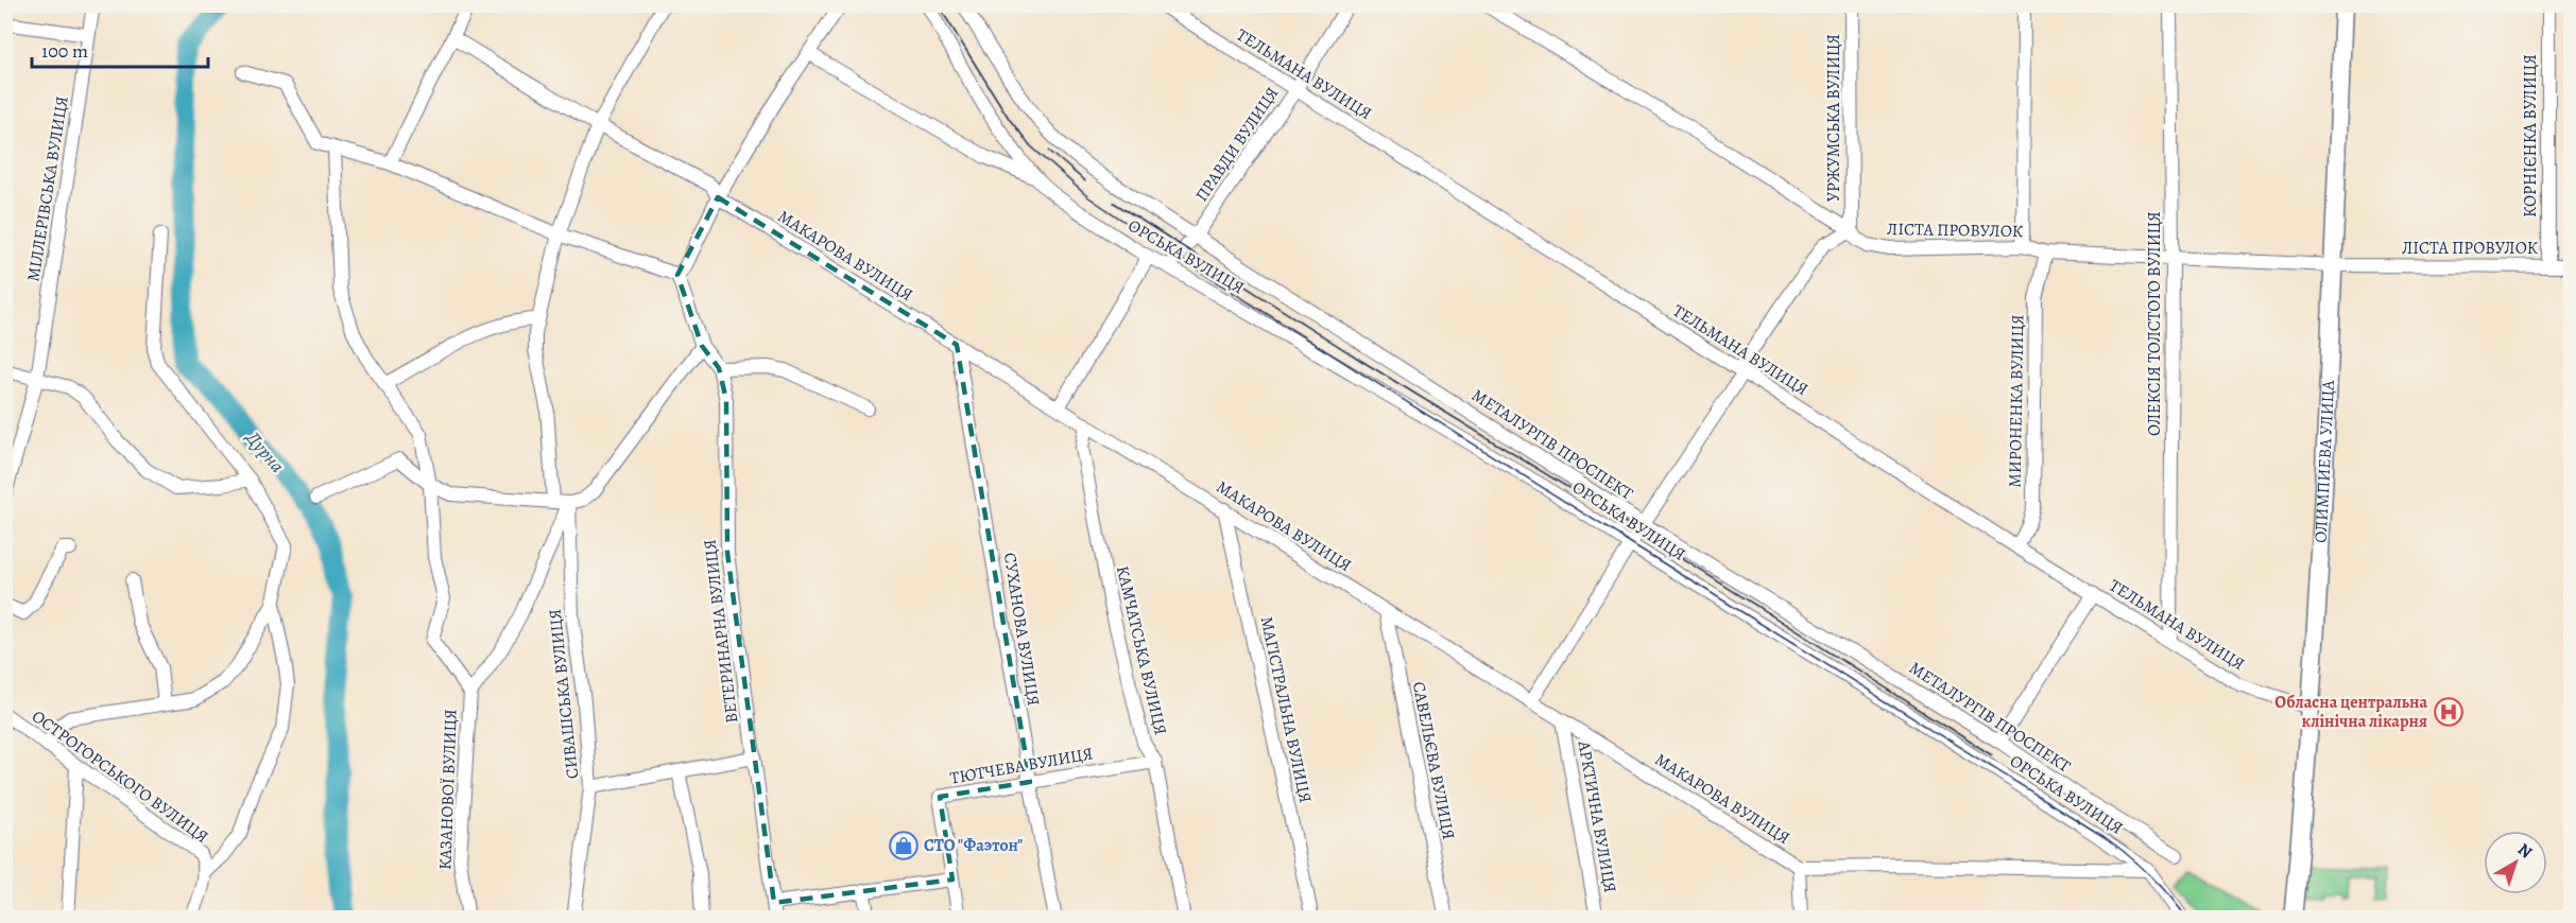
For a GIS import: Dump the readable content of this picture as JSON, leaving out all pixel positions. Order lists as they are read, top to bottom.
{
  "streets": {
    "main road": ["ОЛИМПИЕВА УЛИЦА"],
    "street": [
      "ТЕЛЬМАНА ВУЛИЦЯ",
      "УРЖУМСЬКА ВУЛИЦЯ",
      "КОРНІЄНКА ВУЛИЦЯ",
      "ПРАВДИ ВУЛИЦЯ",
      "МІЛЛЕРІВСЬКА ВУЛИЦЯ",
      "ЛІСТА ПРОВУЛОК",
      "МАКАРОВА ВУЛИЦЯ",
      "ОРСЬКА ВУЛИЦЯ",
      "ОЛЕКСІЯ ТОЛСТОГО ВУЛИЦЯ",
      "МИРОНЕНКА ВУЛИЦЯ",
      "МЕТАЛУРГІВ ПРОСПЕКТ",
      "СУХАНОВА ВУЛИЦЯ",
      "ВЕТЕРИНАРНА ВУЛИЦЯ",
      "КАМЧАТСЬКА ВУЛИЦЯ",
      "СИВАШСЬКА ВУЛИЦЯ",
      "МАГІСТРАЛЬНА ВУЛИЦЯ",
      "САВЕЛЬЄВА ВУЛИЦЯ",
      "ТЮТЧЕВА ВУЛИЦЯ",
      "ОСТРОГОРСЬКОГО ВУЛИЦЯ",
      "КАЗАНОВОЇ ВУЛИЦЯ",
      "АРКТИЧНА ВУЛИЦЯ"
    ]
  },
  "crossings": [
    ["ТЕЛЬМАНА ВУЛИЦЯ", "ПРАВДИ ВУЛИЦЯ"],
    ["ТЕЛЬМАНА ВУЛИЦЯ", "ОЛЕКСІЯ ТОЛСТОГО ВУЛИЦЯ"],
    ["ТЕЛЬМАНА ВУЛИЦЯ", "МИРОНЕНКА ВУЛИЦЯ"],
    ["ТЕЛЬМАНА ВУЛИЦЯ", "ОЛИМПИЕВА УЛИЦА"],
    ["УРЖУМСЬКА ВУЛИЦЯ", "ЛІСТА ПРОВУЛОК"],
    ["КОРНІЄНКА ВУЛИЦЯ", "ЛІСТА ПРОВУЛОК"],
    ["ПРАВДИ ВУЛИЦЯ", "ОРСЬКА ВУЛИЦЯ"],
    ["ПРАВДИ ВУЛИЦЯ", "МЕТАЛУРГІВ ПРОСПЕКТ"],
    ["ЛІСТА ПРОВУЛОК", "ОЛЕКСІЯ ТОЛСТОГО ВУЛИЦЯ"],
    ["ЛІСТА ПРОВУЛОК", "МИРОНЕНКА ВУЛИЦЯ"],
    ["ЛІСТА ПРОВУЛОК", "ОЛИМПИЕВА УЛИЦА"],
    ["МАКАРОВА ВУЛИЦЯ", "ОРСЬКА ВУЛИЦЯ"],
    ["МАКАРОВА ВУЛИЦЯ", "СУХАНОВА ВУЛИЦЯ"],
    ["МАКАРОВА ВУЛИЦЯ", "КАМЧАТСЬКА ВУЛИЦЯ"],
    ["МАКАРОВА ВУЛИЦЯ", "МАГІСТРАЛЬНА ВУЛИЦЯ"],
    ["МАКАРОВА ВУЛИЦЯ", "САВЕЛЬЄВА ВУЛИЦЯ"],
    ["МАКАРОВА ВУЛИЦЯ", "АРКТИЧНА ВУЛИЦЯ"],
    ["СУХАНОВА ВУЛИЦЯ", "ТЮТЧЕВА ВУЛИЦЯ"],
    ["КАМЧАТСЬКА ВУЛИЦЯ", "ТЮТЧЕВА ВУЛИЦЯ"],
    ["СИВАШСЬКА ВУЛИЦЯ", "КАЗАНОВОЇ ВУЛИЦЯ"]
  ],
  "water": ["Дурна"],
  "places": {
    "hospital": ["Обласна центральна клінічна лікарня"],
    "shop": ["СТО \"Фаэтон\""]
  },
  "scale_bar": "100 m",
  "north": "top right"
}
